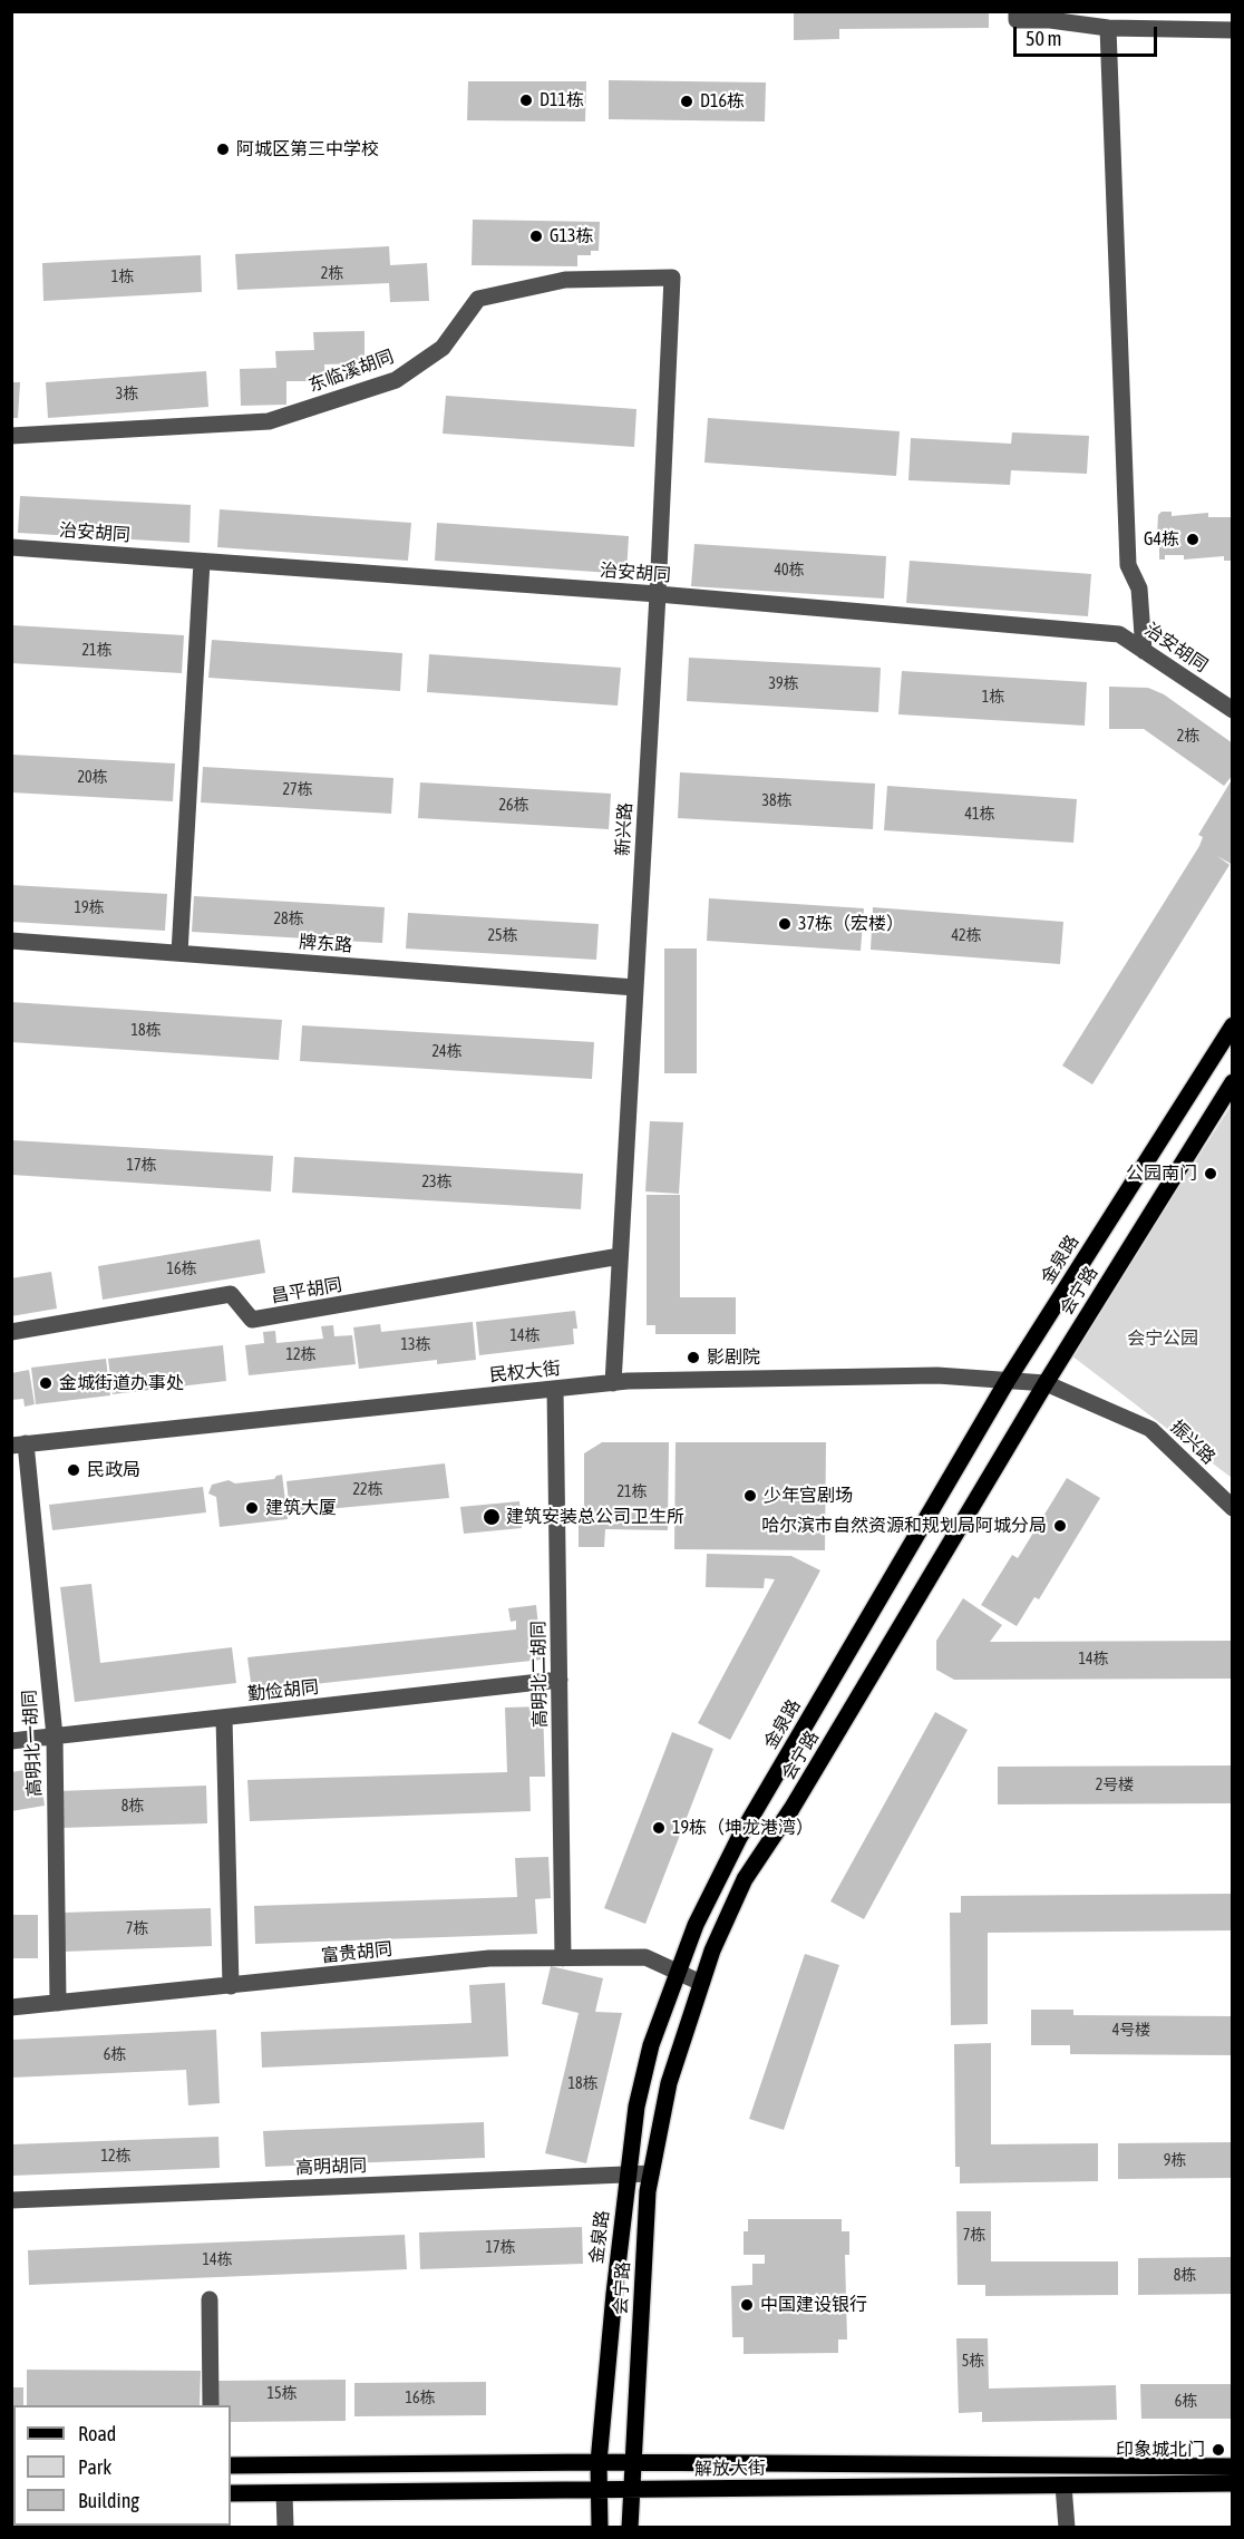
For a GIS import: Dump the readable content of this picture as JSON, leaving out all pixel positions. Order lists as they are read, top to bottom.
{
  "streets": {
    "main road": ["金泉路", "会宁路", "解放大街"],
    "street": [
      "东临溪胡同",
      "治安胡同",
      "新兴路",
      "牌东路",
      "昌平胡同",
      "民权大街",
      "振兴路",
      "高明北二胡同",
      "勤俭胡同",
      "高明北一胡同",
      "富贵胡同",
      "高明胡同"
    ]
  },
  "crossings": [
    ["东临溪胡同", "新兴路"],
    ["治安胡同", "新兴路"],
    ["新兴路", "牌东路"],
    ["新兴路", "昌平胡同"],
    ["新兴路", "民权大街"],
    ["金泉路", "民权大街"],
    ["金泉路", "富贵胡同"],
    ["金泉路", "高明胡同"],
    ["金泉路", "解放大街"],
    ["会宁路", "民权大街"],
    ["会宁路", "振兴路"],
    ["会宁路", "富贵胡同"],
    ["会宁路", "高明胡同"],
    ["会宁路", "解放大街"],
    ["民权大街", "振兴路"],
    ["民权大街", "高明北二胡同"],
    ["民权大街", "高明北一胡同"],
    ["高明北二胡同", "勤俭胡同"],
    ["高明北二胡同", "富贵胡同"],
    ["勤俭胡同", "高明北一胡同"],
    ["高明北一胡同", "富贵胡同"]
  ],
  "parks": ["会宁公园"],
  "places": [
    "D11栋",
    "D16栋",
    "阿城区第三中学校",
    "G13栋",
    "G4栋",
    "37栋（宏楼）",
    "公园南门",
    "影剧院",
    "金城街道办事处",
    "民政局",
    "少年宫剧场",
    "建筑大厦",
    "建筑安装总公司卫生所",
    "哈尔滨市自然资源和规划局阿城分局",
    "19栋（坤龙港湾）",
    "中国建设银行",
    "印象城北门"
  ],
  "house_numbers": [
    "2栋",
    "1栋",
    "3栋",
    "40栋",
    "21栋",
    "39栋",
    "1栋",
    "2栋",
    "20栋",
    "27栋",
    "38栋",
    "26栋",
    "41栋",
    "19栋",
    "28栋",
    "25栋",
    "42栋",
    "18栋",
    "24栋",
    "17栋",
    "23栋",
    "16栋",
    "14栋",
    "13栋",
    "12栋",
    "22栋",
    "21栋",
    "14栋",
    "2号楼",
    "8栋",
    "7栋",
    "4号楼",
    "6栋",
    "18栋",
    "12栋",
    "9栋",
    "7栋",
    "17栋",
    "14栋",
    "8栋",
    "5栋",
    "15栋",
    "16栋",
    "6栋"
  ],
  "legend": ["Road", "Park", "Building"],
  "scale_bar": "50 m"
}
